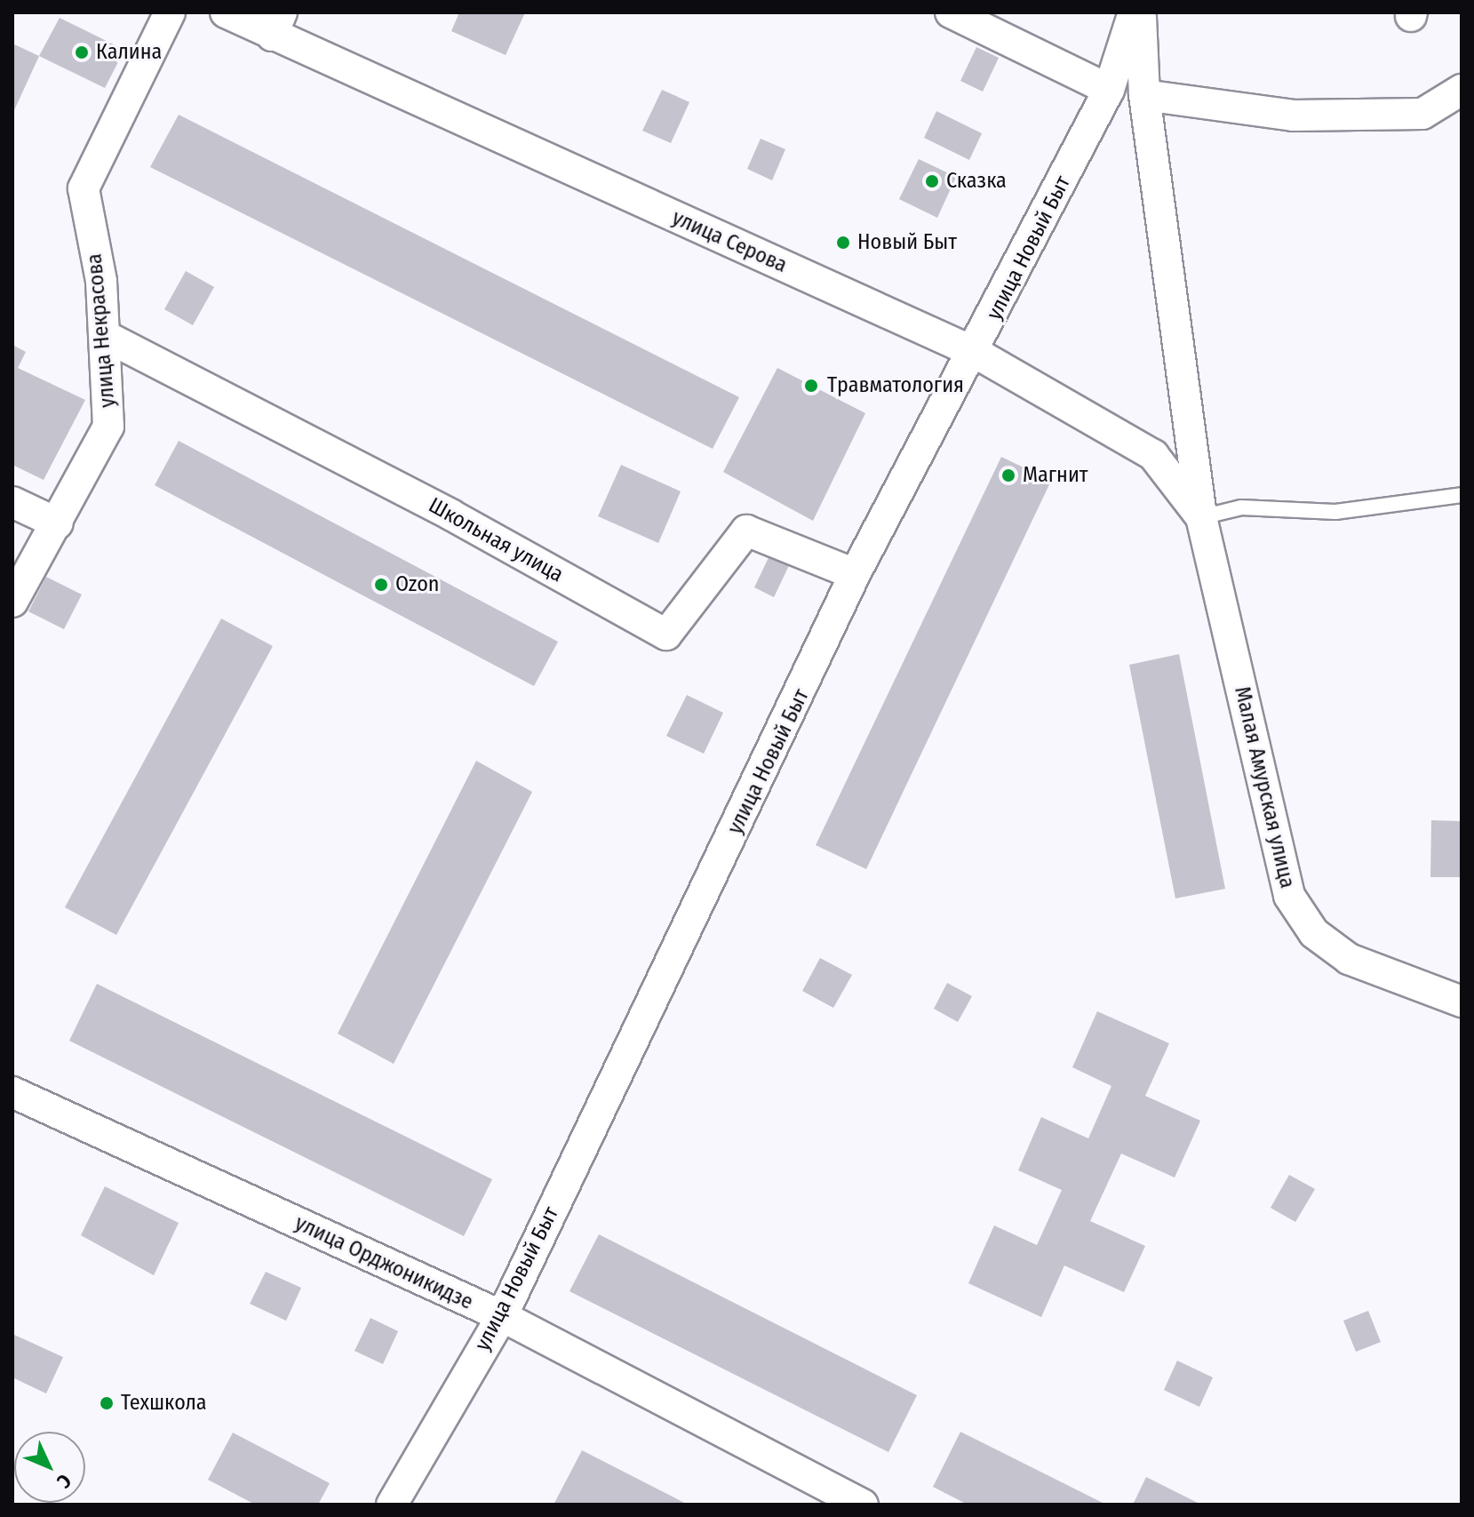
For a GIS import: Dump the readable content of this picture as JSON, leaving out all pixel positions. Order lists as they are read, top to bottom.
{
  "streets": {
    "street": [
      "улица Серова",
      "улица Новый Быт",
      "улица Некрасова",
      "Школьная улица",
      "Малая Амурская улица",
      "улица Орджоникидзе"
    ]
  },
  "crossings": [
    ["улица Серова", "улица Новый Быт"],
    ["улица Серова", "Малая Амурская улица"],
    ["улица Новый Быт", "Школьная улица"],
    ["улица Новый Быт", "улица Орджоникидзе"],
    ["улица Некрасова", "Школьная улица"]
  ],
  "places": [
    "Калина",
    "Сказка",
    "Новый Быт",
    "Травматология",
    "Магнит",
    "Ozon",
    "Техшкола"
  ],
  "north": "bottom right"
}
